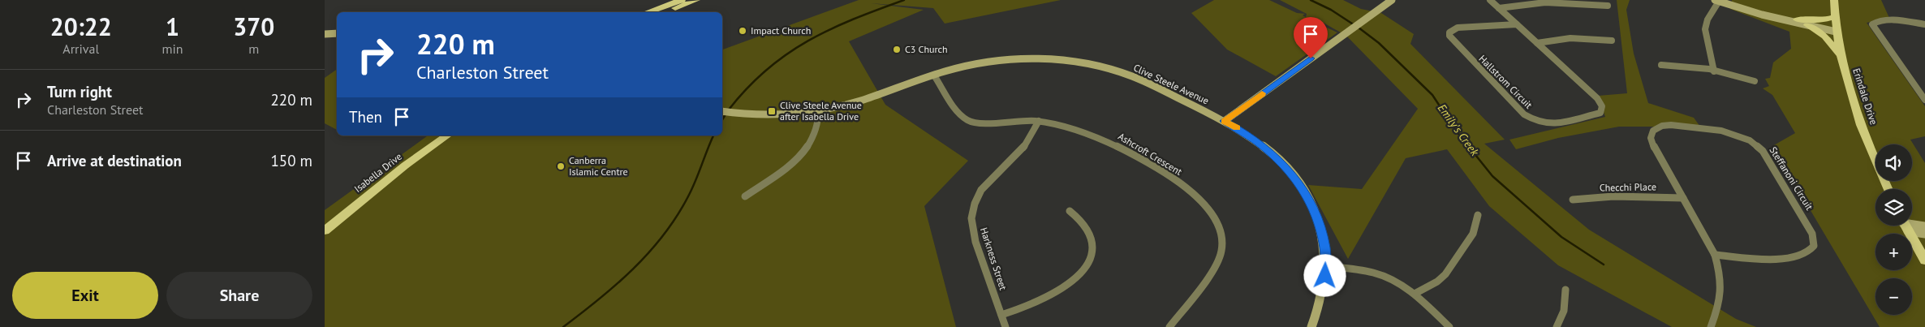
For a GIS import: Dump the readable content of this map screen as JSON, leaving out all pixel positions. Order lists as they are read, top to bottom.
{
  "streets": {
    "main road": ["Erindale Drive", "Isabella Drive"],
    "street": [
      "Hallstrom Circuit",
      "Clive Steele Avenue",
      "Ashcroft Crescent",
      "Steffanoni Circuit",
      "Checchi Place",
      "Harkness Street"
    ]
  },
  "crossings": [
    ["Clive Steele Avenue", "Ashcroft Crescent"],
    ["Ashcroft Crescent", "Harkness Street"],
    ["Steffanoni Circuit", "Checchi Place"]
  ],
  "water": ["Emily's Creek"],
  "places": {
    "other": ["Impact Church", "C3 Church", "Canberra Islamic Centre"],
    "transit": ["Clive Steele Avenue after Isabella Drive"]
  },
  "page": {
    "eta": [
      "20:22",
      "Arrival",
      "1",
      "min",
      "370",
      "m"
    ],
    "turn": ["220 m", "Charleston Street"],
    "list": [
      {
        "name": "Turn right",
        "note": "Charleston Street",
        "value": "220 m"
      },
      {
        "name": "Arrive at destination",
        "value": "150 m"
      }
    ],
    "then": "Then",
    "map_buttons": ["+", "−"],
    "buttons": ["Exit", "Share"]
  }
}
